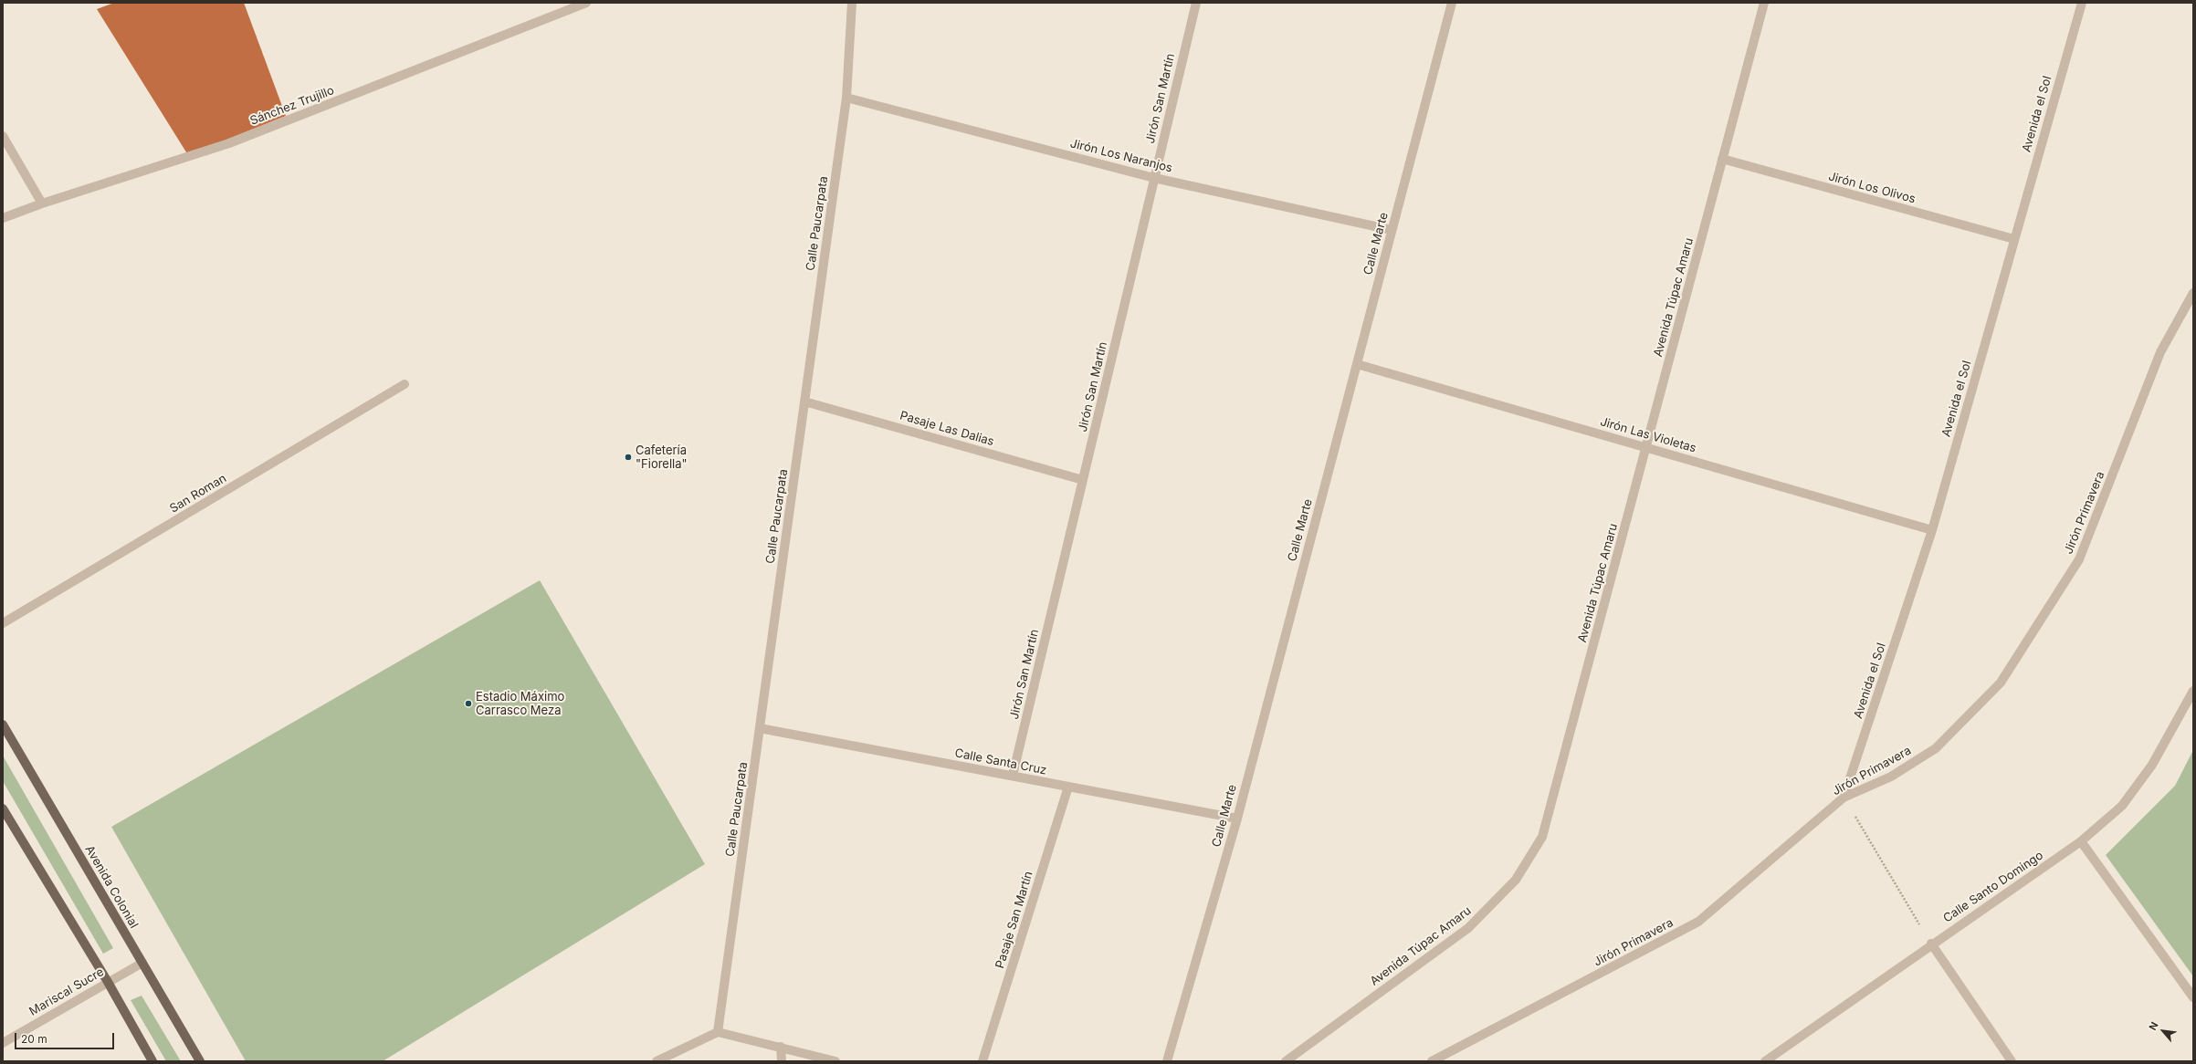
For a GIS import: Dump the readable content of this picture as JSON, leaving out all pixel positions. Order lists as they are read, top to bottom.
{
  "streets": {
    "main road": ["Avenida Colonial"],
    "street": [
      "Jirón San Martín",
      "Sánchez Trujillo",
      "Avenida el Sol",
      "Jirón Los Naranjos",
      "Jirón Los Olivos",
      "Calle Paucarpata",
      "Calle Marte",
      "Avenida Túpac Amaru",
      "Pasaje Las Dalias",
      "Jirón Las Violetas",
      "San Roman",
      "Jirón Primavera",
      "Calle Santa Cruz",
      "Calle Santo Domingo",
      "Pasaje San Martín",
      "Mariscal Sucre"
    ]
  },
  "crossings": [
    ["Jirón San Martín", "Jirón Los Naranjos"],
    ["Jirón San Martín", "Pasaje Las Dalias"],
    ["Jirón San Martín", "Calle Santa Cruz"],
    ["Avenida el Sol", "Jirón Los Olivos"],
    ["Avenida el Sol", "Jirón Las Violetas"],
    ["Avenida el Sol", "Jirón Primavera"],
    ["Jirón Los Naranjos", "Calle Paucarpata"],
    ["Jirón Los Naranjos", "Calle Marte"],
    ["Jirón Los Olivos", "Avenida Túpac Amaru"],
    ["Calle Paucarpata", "Pasaje Las Dalias"],
    ["Calle Paucarpata", "Calle Santa Cruz"],
    ["Calle Marte", "Jirón Las Violetas"],
    ["Calle Marte", "Calle Santa Cruz"],
    ["Avenida Túpac Amaru", "Jirón Las Violetas"],
    ["Calle Santa Cruz", "Pasaje San Martín"],
    ["Avenida Colonial", "Mariscal Sucre"]
  ],
  "places": ["Cafetería \"Fiorella\"", "Estadio Máximo Carrasco Meza"],
  "scale_bar": "20 m",
  "north": "top left"
}
